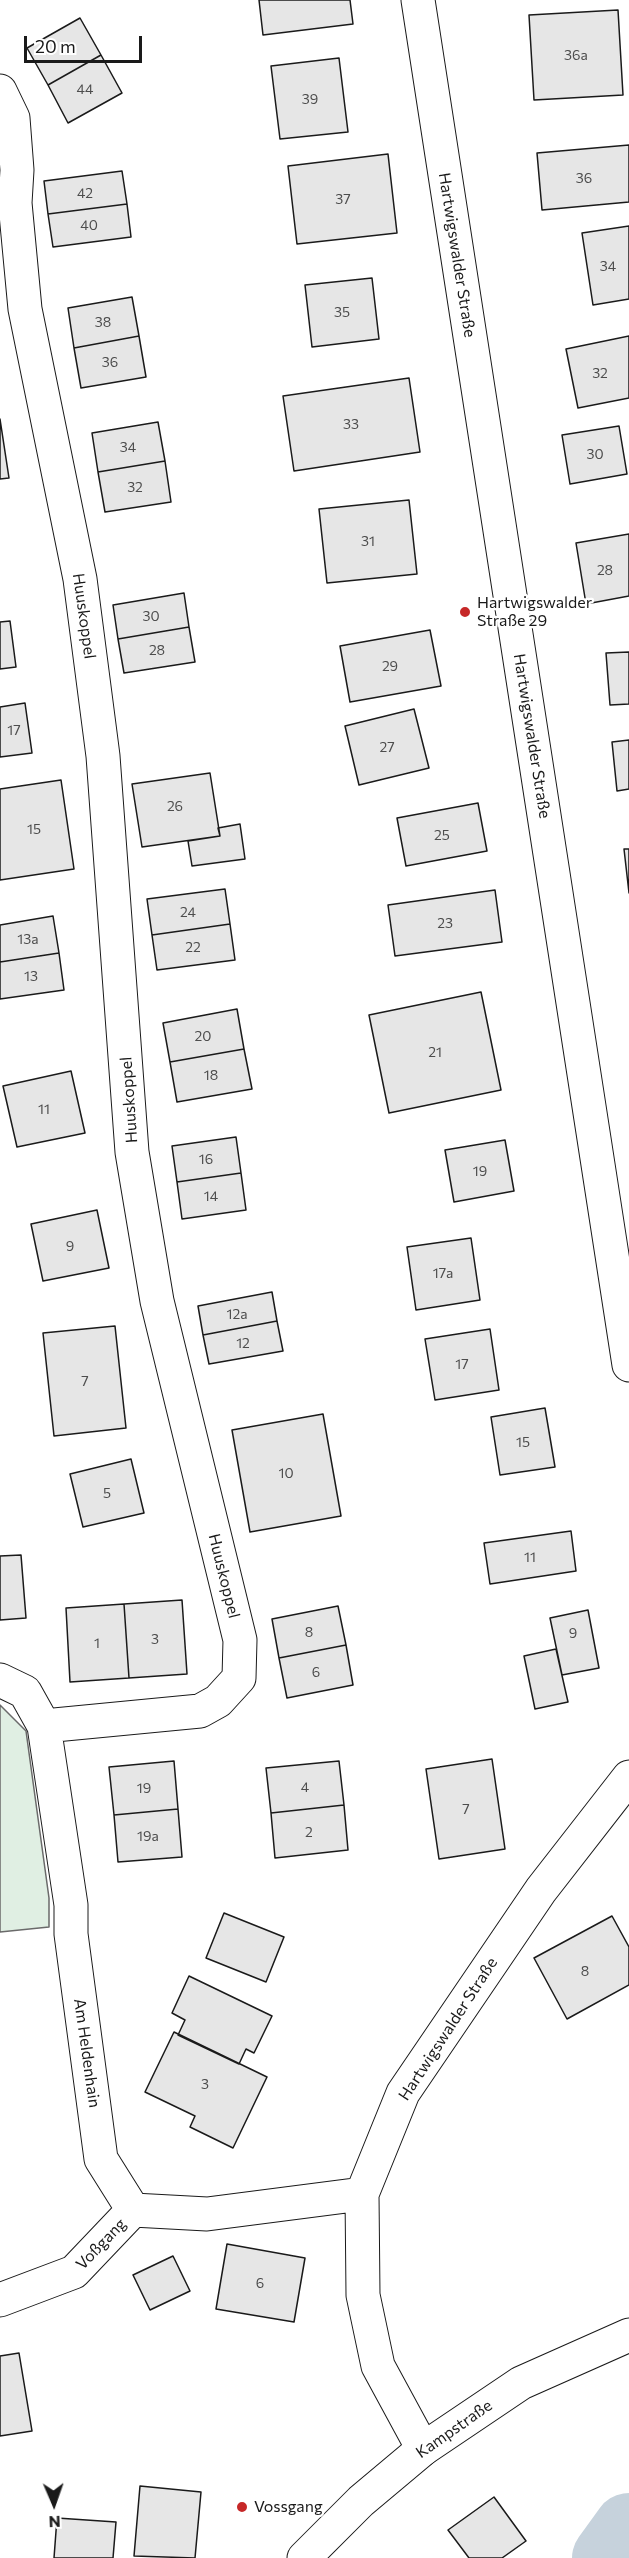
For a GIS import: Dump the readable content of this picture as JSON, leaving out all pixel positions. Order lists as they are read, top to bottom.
{
  "streets": {
    "street": [
      "Hartwigswalder Straße",
      "Huuskoppel",
      "Am Heldenhain",
      "Voßgang",
      "Kampstraße"
    ]
  },
  "crossings": [
    ["Hartwigswalder Straße", "Kampstraße"],
    ["Huuskoppel", "Am Heldenhain"],
    ["Am Heldenhain", "Voßgang"]
  ],
  "places": ["Hartwigswalder Straße 29", "Vossgang"],
  "house_numbers": [
    "36a",
    "44",
    "39",
    "36",
    "42",
    "37",
    "40",
    "34",
    "35",
    "38",
    "36",
    "32",
    "33",
    "34",
    "30",
    "32",
    "31",
    "28",
    "30",
    "28",
    "29",
    "17",
    "27",
    "26",
    "15",
    "25",
    "24",
    "23",
    "13a",
    "22",
    "13",
    "20",
    "21",
    "18",
    "11",
    "16",
    "19",
    "14",
    "9",
    "17a",
    "12a",
    "12",
    "17",
    "7",
    "15",
    "10",
    "5",
    "11",
    "8",
    "9",
    "3",
    "1",
    "6",
    "4",
    "19",
    "7",
    "2",
    "19a",
    "8",
    "3",
    "6"
  ],
  "scale_bar": "20 m",
  "north": "bottom"
}
